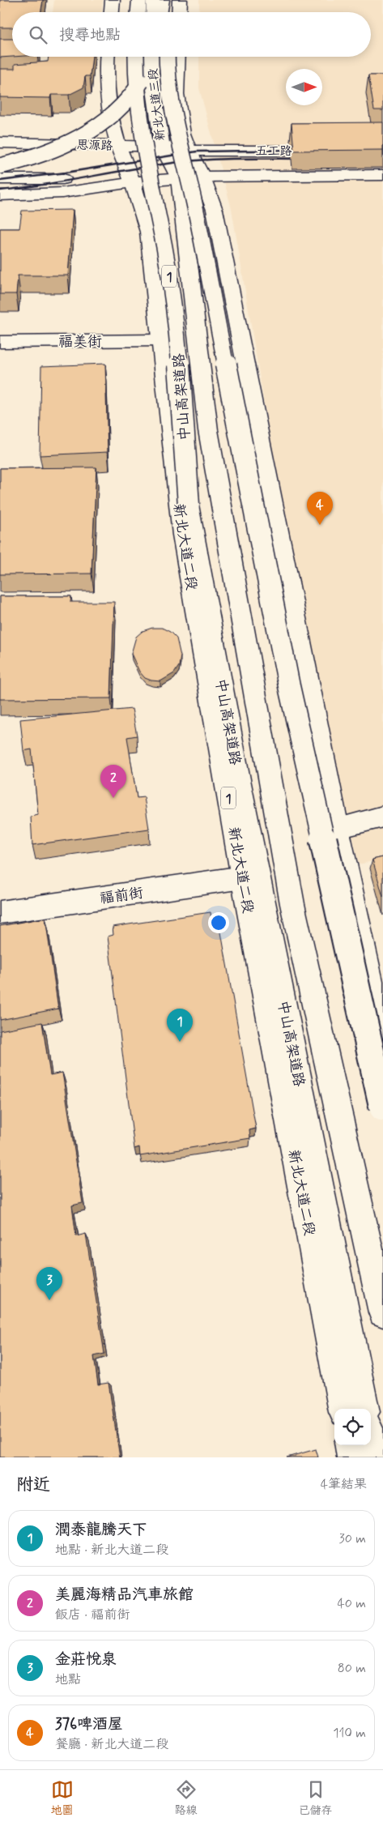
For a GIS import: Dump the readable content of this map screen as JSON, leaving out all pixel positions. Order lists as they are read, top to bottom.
{
  "streets": {
    "main road": [
      "新北大道三段",
      "思源路",
      "五工路",
      "1",
      "福美街",
      "中山高架道路",
      "新北大道二段",
      "福前街"
    ]
  },
  "crossings": [
    ["新北大道三段", "思源路"],
    ["新北大道三段", "五工路"],
    ["新北大道三段", "1"],
    ["新北大道三段", "新北大道二段"],
    ["思源路", "五工路"],
    ["思源路", "1"],
    ["1", "新北大道二段"],
    ["福美街", "新北大道二段"],
    ["新北大道二段", "福前街"]
  ],
  "north": "right",
  "page": {
    "search": "搜尋地點",
    "pins": [
      "4",
      "2",
      "1",
      "3"
    ],
    "heading": ["附近", "4筆結果"],
    "list": [
      {
        "mark": "1",
        "name": "潤泰龍騰天下",
        "note": "地點 · 新北大道二段",
        "value": "30 m"
      },
      {
        "mark": "2",
        "name": "美麗海精品汽車旅館",
        "note": "飯店 · 福前街",
        "value": "40 m"
      },
      {
        "mark": "3",
        "name": "金莊悅泉",
        "note": "地點",
        "value": "80 m"
      },
      {
        "mark": "4",
        "name": "376啤酒屋",
        "note": "餐廳 · 新北大道二段",
        "value": "110 m"
      }
    ],
    "nav": ["地圖", "路線", "已儲存"]
  }
}
